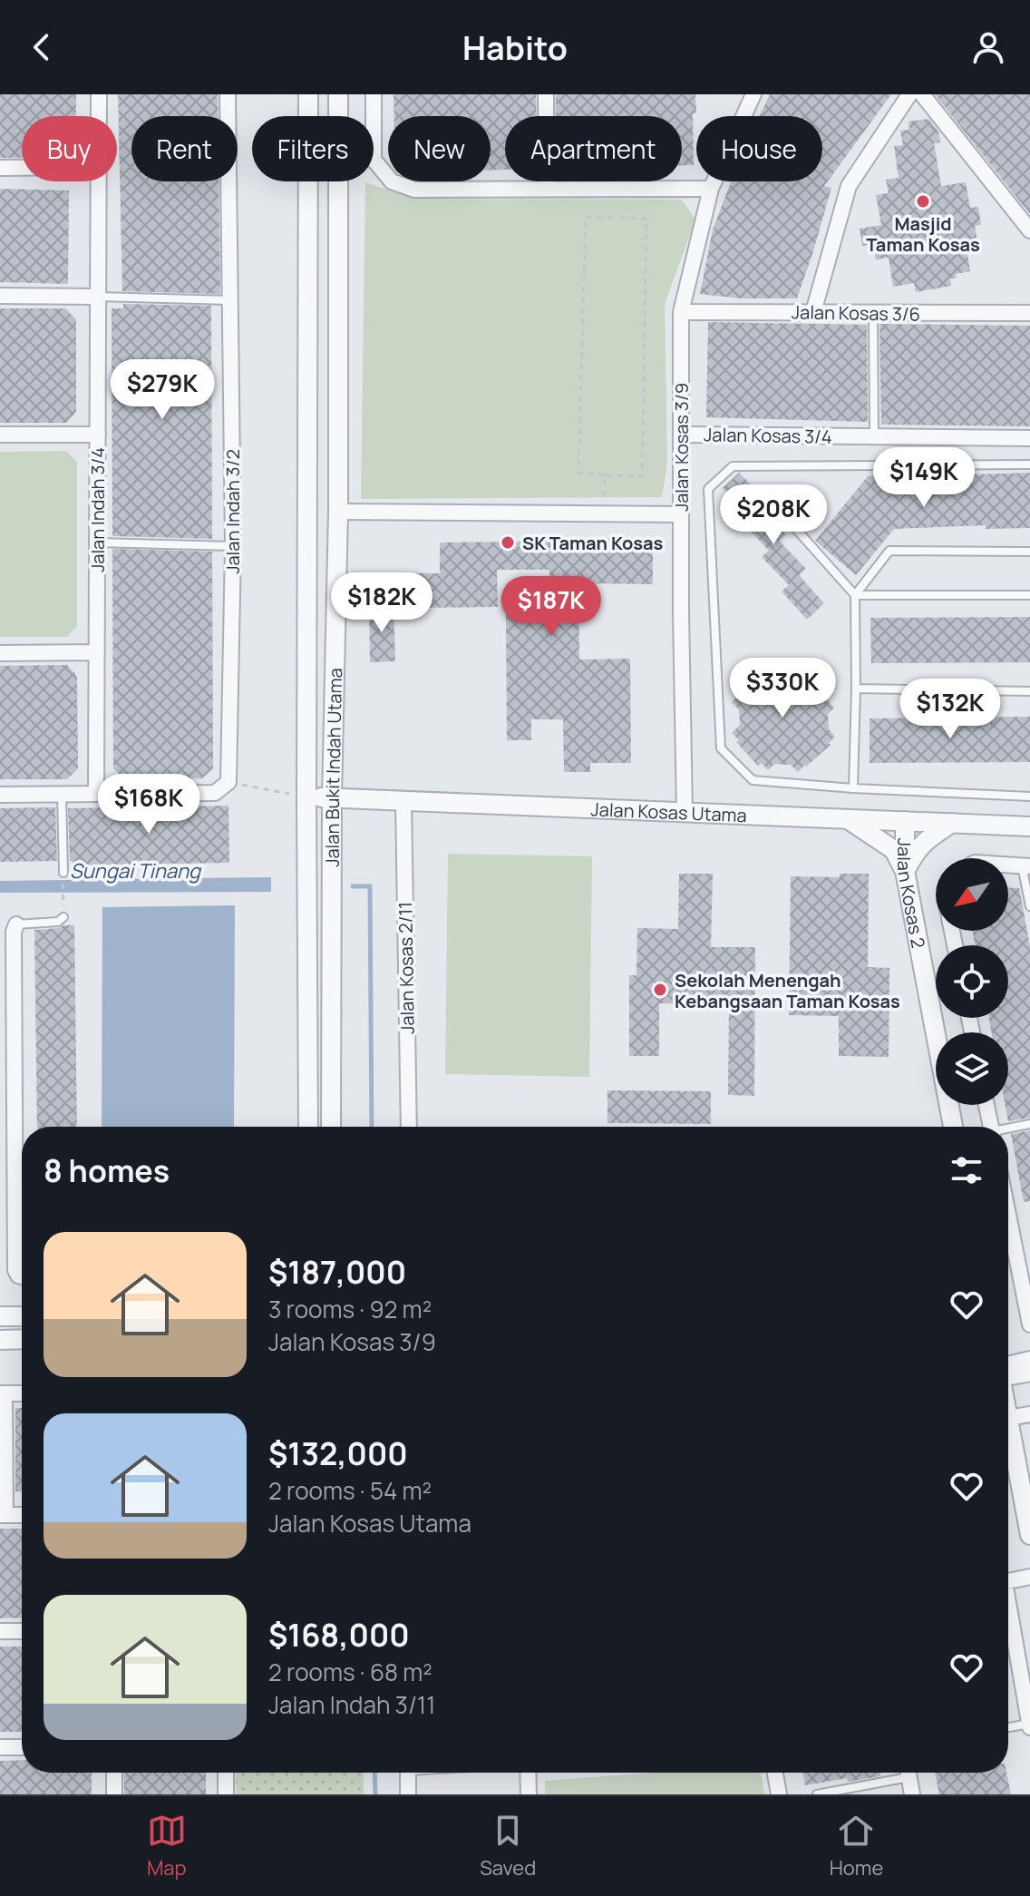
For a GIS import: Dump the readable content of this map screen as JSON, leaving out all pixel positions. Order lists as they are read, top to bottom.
{
  "streets": {
    "street": [
      "Jalan Kosas 3/6",
      "Jalan Kosas 3/4",
      "Jalan Kosas 3/9",
      "Jalan Indah 3/4",
      "Jalan Indah 3/2",
      "Jalan Bukit Indah Utama",
      "Jalan Kosas Utama",
      "Jalan Kosas 2",
      "Jalan Kosas 2/11"
    ]
  },
  "crossings": [
    ["Jalan Kosas 3/6", "Jalan Kosas 3/9"],
    ["Jalan Kosas 3/4", "Jalan Kosas 3/9"],
    ["Jalan Kosas 3/9", "Jalan Kosas Utama"],
    ["Jalan Bukit Indah Utama", "Jalan Kosas Utama"],
    ["Jalan Kosas Utama", "Jalan Kosas 2"],
    ["Jalan Kosas Utama", "Jalan Kosas 2/11"]
  ],
  "water": ["Sungai Tinang"],
  "places": ["Masjid Taman Kosas", "SK Taman Kosas", "Sekolah Menengah Kebangsaan Taman Kosas"],
  "north": "bottom left",
  "page": {
    "header": "Habito",
    "chip": [
      "Buy",
      "Rent",
      "Filters",
      "New",
      "Apartment",
      "House"
    ],
    "price": [
      "$279K",
      "$149K",
      "$208K",
      "$182K",
      "$187K",
      "$330K",
      "$132K",
      "$168K"
    ],
    "heading": "8 homes",
    "list": [
      {
        "name": "$187,000",
        "note": "3 rooms · 92 m² · Jalan Kosas 3/9"
      },
      {
        "name": "$132,000",
        "note": "2 rooms · 54 m² · Jalan Kosas Utama"
      },
      {
        "name": "$168,000",
        "note": "2 rooms · 68 m² · Jalan Indah 3/11"
      }
    ],
    "tabs": ["Map", "Saved", "Home"]
  }
}
